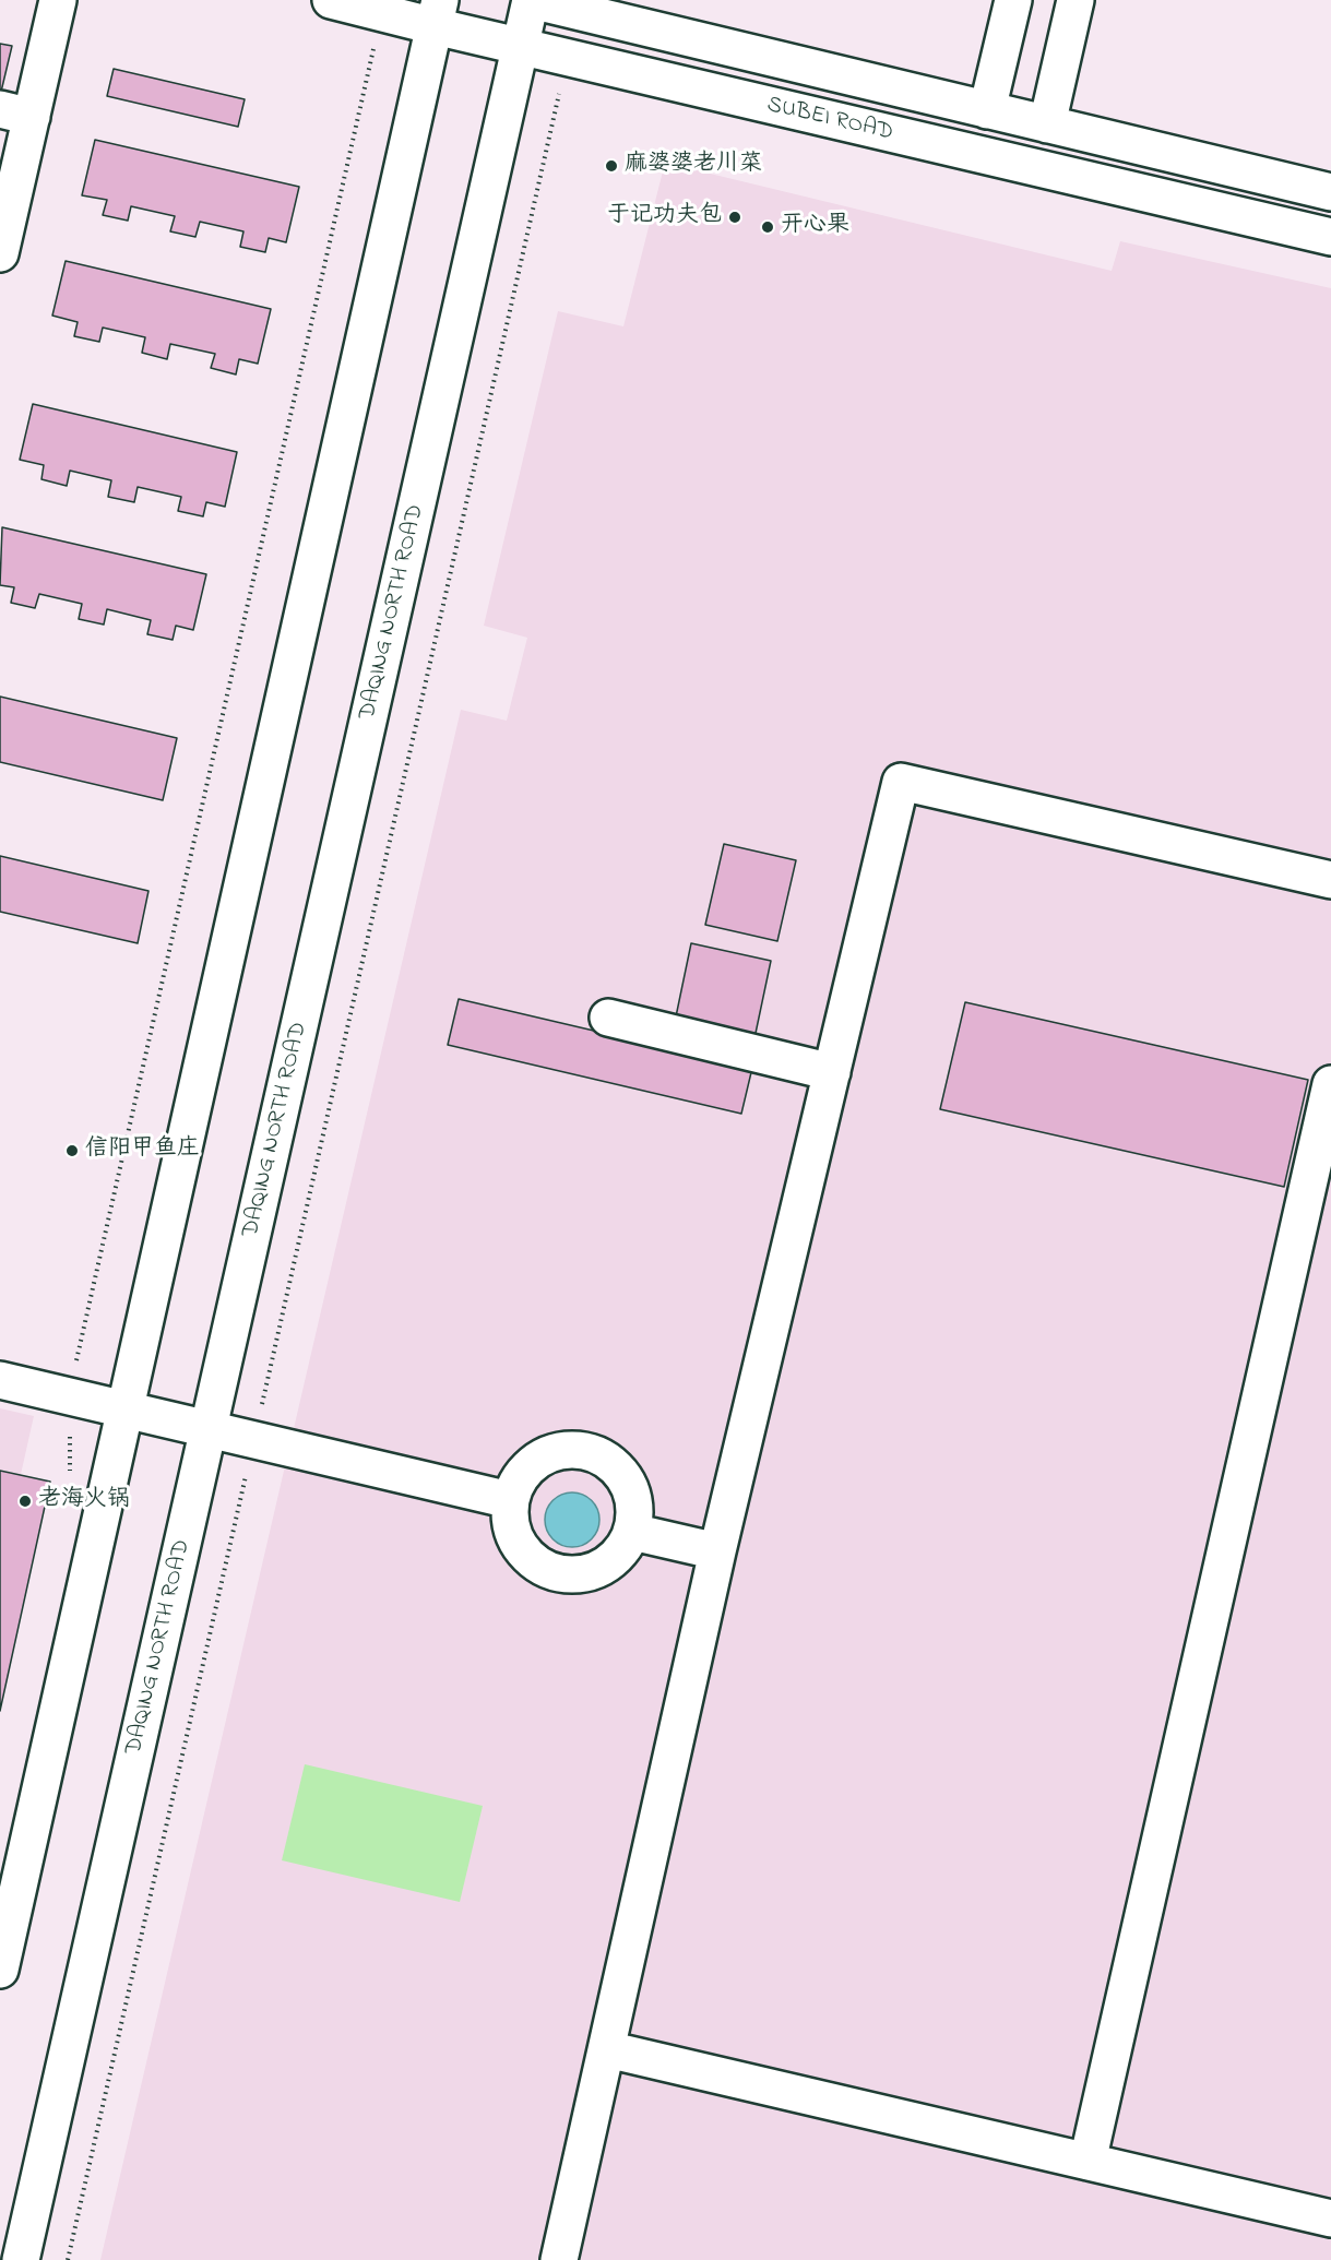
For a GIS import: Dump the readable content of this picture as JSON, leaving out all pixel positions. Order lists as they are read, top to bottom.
{
  "streets": {
    "main road": ["SUBEI ROAD", "DAQING NORTH ROAD"]
  },
  "crossings": [
    ["SUBEI ROAD", "DAQING NORTH ROAD"]
  ],
  "places": [
    "麻婆婆老川菜",
    "于记功夫包",
    "开心果",
    "信阳甲鱼庄",
    "老海火锅"
  ]
}
